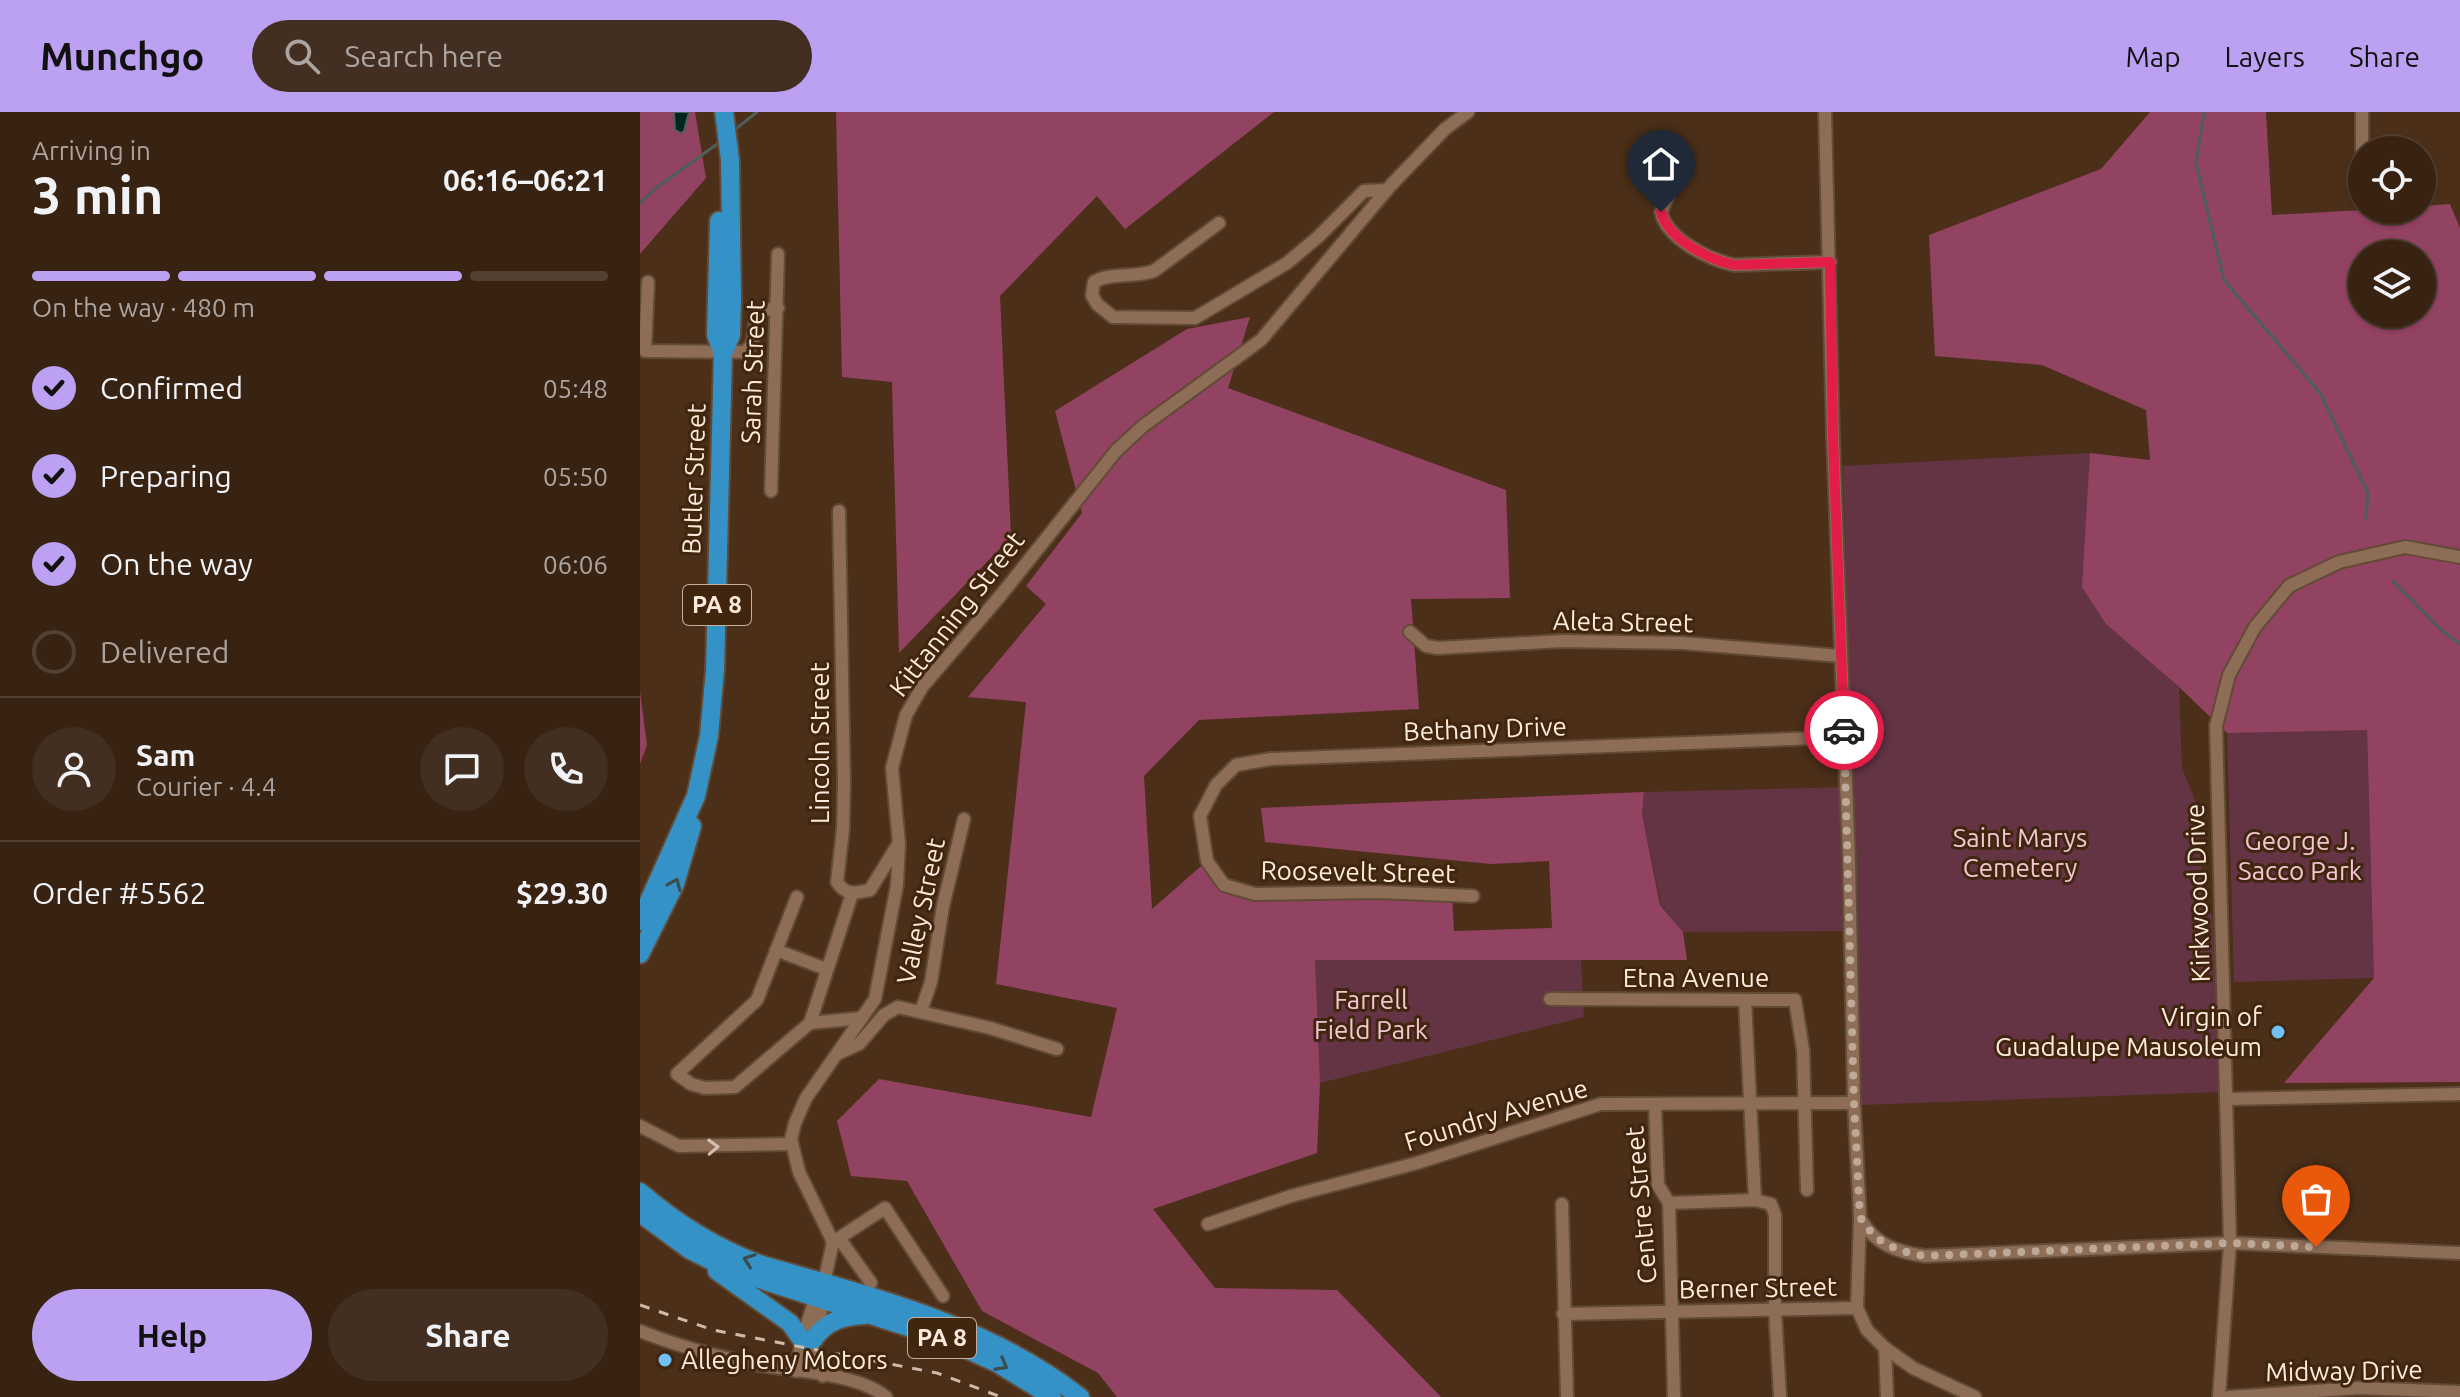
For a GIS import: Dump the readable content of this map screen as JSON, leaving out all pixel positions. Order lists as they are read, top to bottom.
{
  "streets": {
    "highway": ["Butler Street", "PA 8"],
    "street": [
      "Sarah Street",
      "Kittanning Street",
      "Aleta Street",
      "Bethany Drive",
      "Lincoln Street",
      "Roosevelt Street",
      "Kirkwood Drive",
      "Valley Street",
      "Etna Avenue",
      "Foundry Avenue",
      "Centre Street",
      "Berner Street",
      "Midway Drive"
    ]
  },
  "crossings": [
    ["Bethany Drive", "Roosevelt Street"],
    ["Etna Avenue", "Foundry Avenue"],
    ["Foundry Avenue", "Centre Street"],
    ["Centre Street", "Berner Street"]
  ],
  "parks": ["Saint Marys Cemetery", "George J. Sacco Park", "Farrell Field Park"],
  "places": ["Virgin of Guadalupe Mausoleum", "Allegheny Motors"],
  "page": {
    "header": "Munchgo",
    "search": "Search here",
    "nav": ["Map", "Layers", "Share"],
    "heading": ["3 min", "Arriving in", "06:16–06:21"],
    "panel": [
      "Sam",
      "Courier · 4.4",
      "Order #5562",
      "$29.30"
    ],
    "bar": "On the way · 480 m",
    "list": [
      ["Confirmed", "05:48"],
      ["Preparing", "05:50"],
      ["On the way", "06:06"],
      "Delivered"
    ],
    "buttons": ["Help", "Share"]
  }
}
